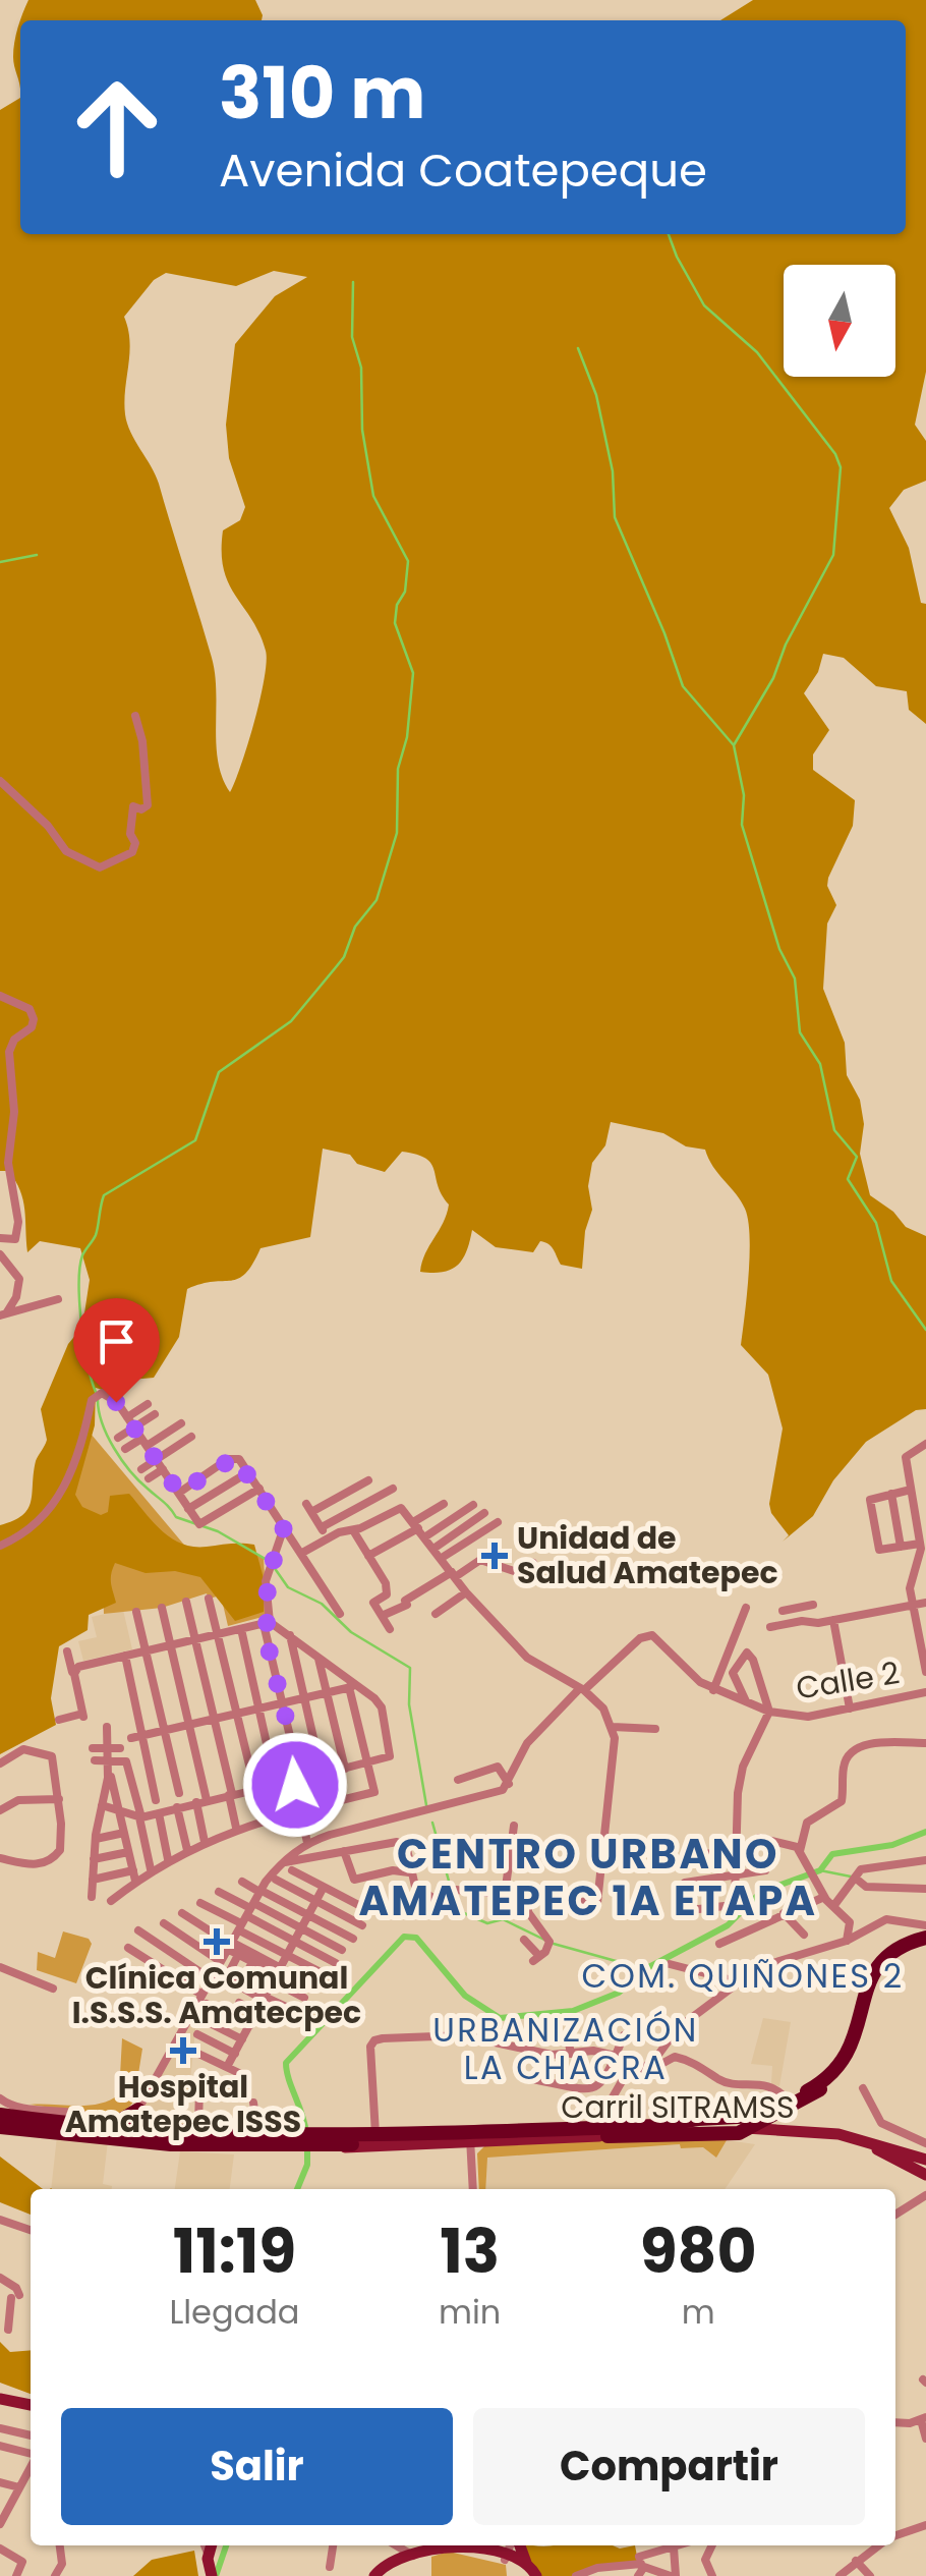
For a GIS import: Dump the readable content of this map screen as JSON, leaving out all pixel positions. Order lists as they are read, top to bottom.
{
  "streets": {
    "main road": ["Carril SITRAMSS"],
    "street": ["Calle 2"]
  },
  "districts": ["CENTRO URBANO AMATEPEC 1A ETAPA", "COM. QUIÑONES 2", "URBANIZACIÓN LA CHACRA"],
  "places": {
    "health": ["Unidad de Salud Amatepec", "Clínica Comunal I.S.S.S. Amatecpec", "Hospital Amatepec ISSS"]
  },
  "north": "bottom",
  "page": {
    "turn": ["310 m", "Avenida Coatepeque"],
    "eta": [
      "11:19",
      "Llegada",
      "13",
      "min",
      "980",
      "m"
    ],
    "buttons": ["Salir", "Compartir"]
  }
}
